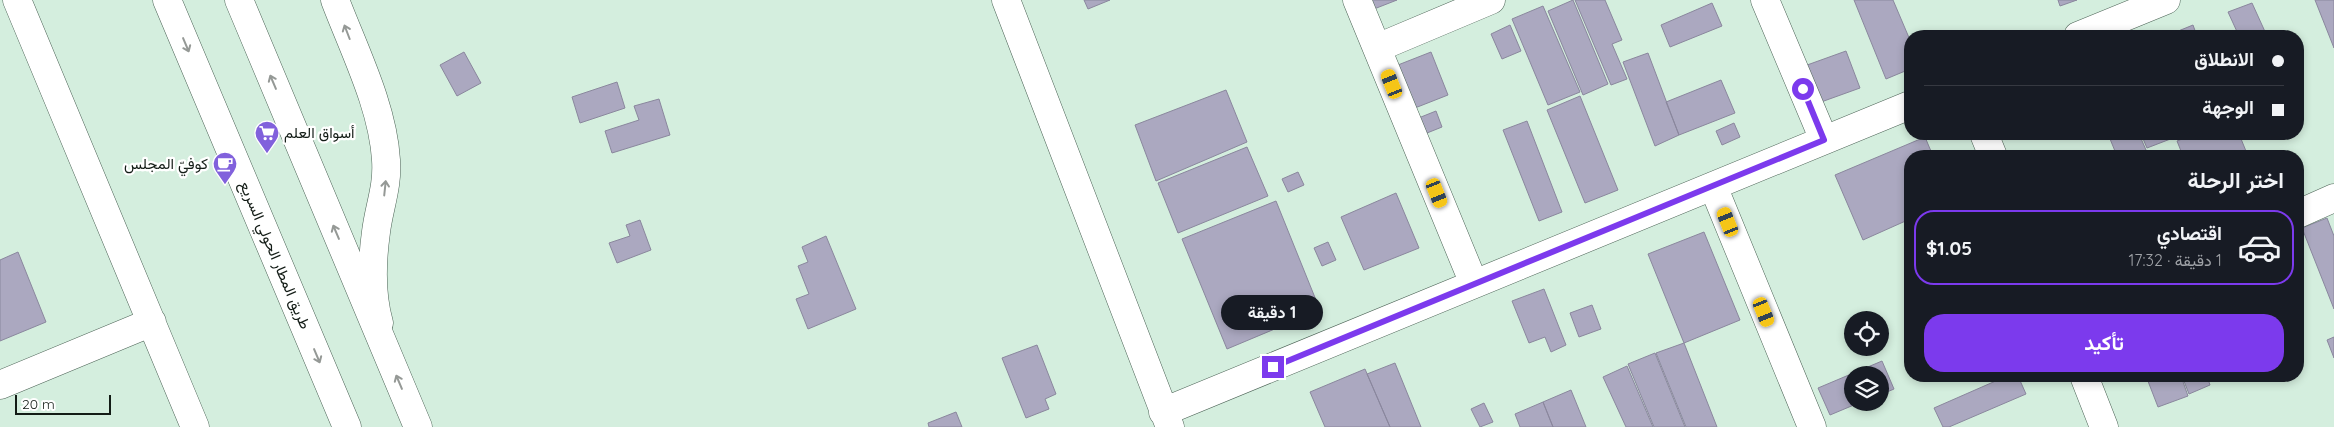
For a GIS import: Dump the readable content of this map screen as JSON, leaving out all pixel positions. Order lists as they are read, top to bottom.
{
  "streets": {
    "main road": ["طريق المطار الحولي السريع"]
  },
  "places": {
    "supermarket": ["أسواق العلم"],
    "cafe": ["كوفيّ المجلس"]
  },
  "scale_bar": "20 m",
  "page": {
    "banner": ["الانطلاق", "الوجهة"],
    "heading": "اختر الرحلة",
    "list": [
      {
        "name": "اقتصادي",
        "note": "1 دقيقة · 17:32",
        "value": "$1.05"
      }
    ],
    "bubble": "1 دقيقة",
    "buttons": "تأكيد",
    "scale": "20 m"
  }
}
